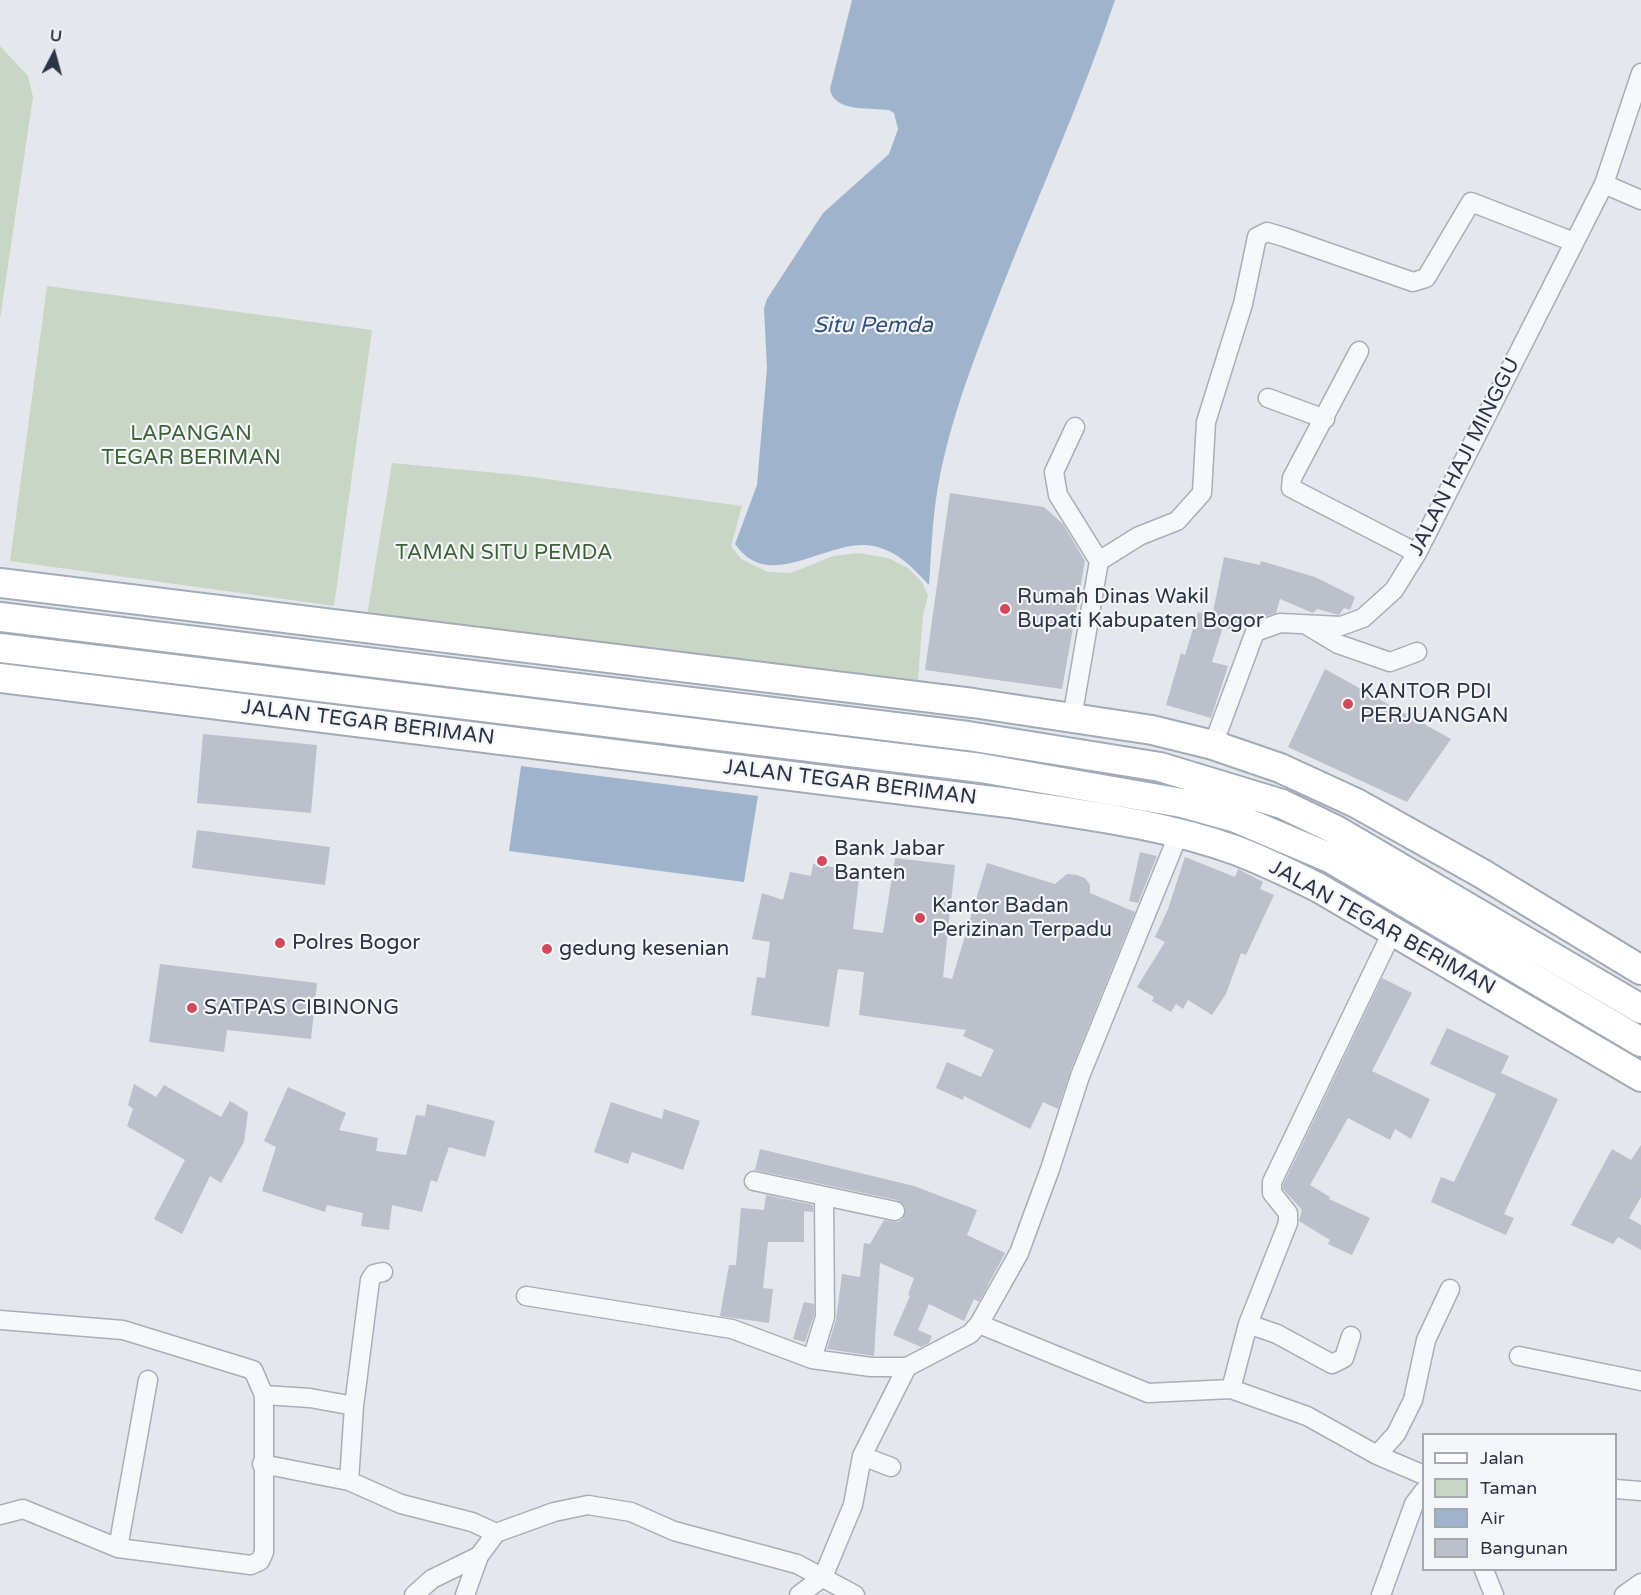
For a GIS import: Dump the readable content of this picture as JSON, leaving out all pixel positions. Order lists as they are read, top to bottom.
{
  "streets": {
    "main road": ["JALAN TEGAR BERIMAN"],
    "street": ["JALAN HAJI MINGGU"]
  },
  "water": ["Situ Pemda"],
  "parks": ["LAPANGAN TEGAR BERIMAN", "TAMAN SITU PEMDA"],
  "places": [
    "Rumah Dinas Wakil Bupati Kabupaten Bogor",
    "KANTOR PDI PERJUANGAN",
    "Bank Jabar Banten",
    "Kantor Badan Perizinan Terpadu",
    "Polres Bogor",
    "gedung kesenian",
    "SATPAS CIBINONG"
  ],
  "legend": [
    "Jalan",
    "Taman",
    "Air",
    "Bangunan"
  ],
  "north": "top"
}
